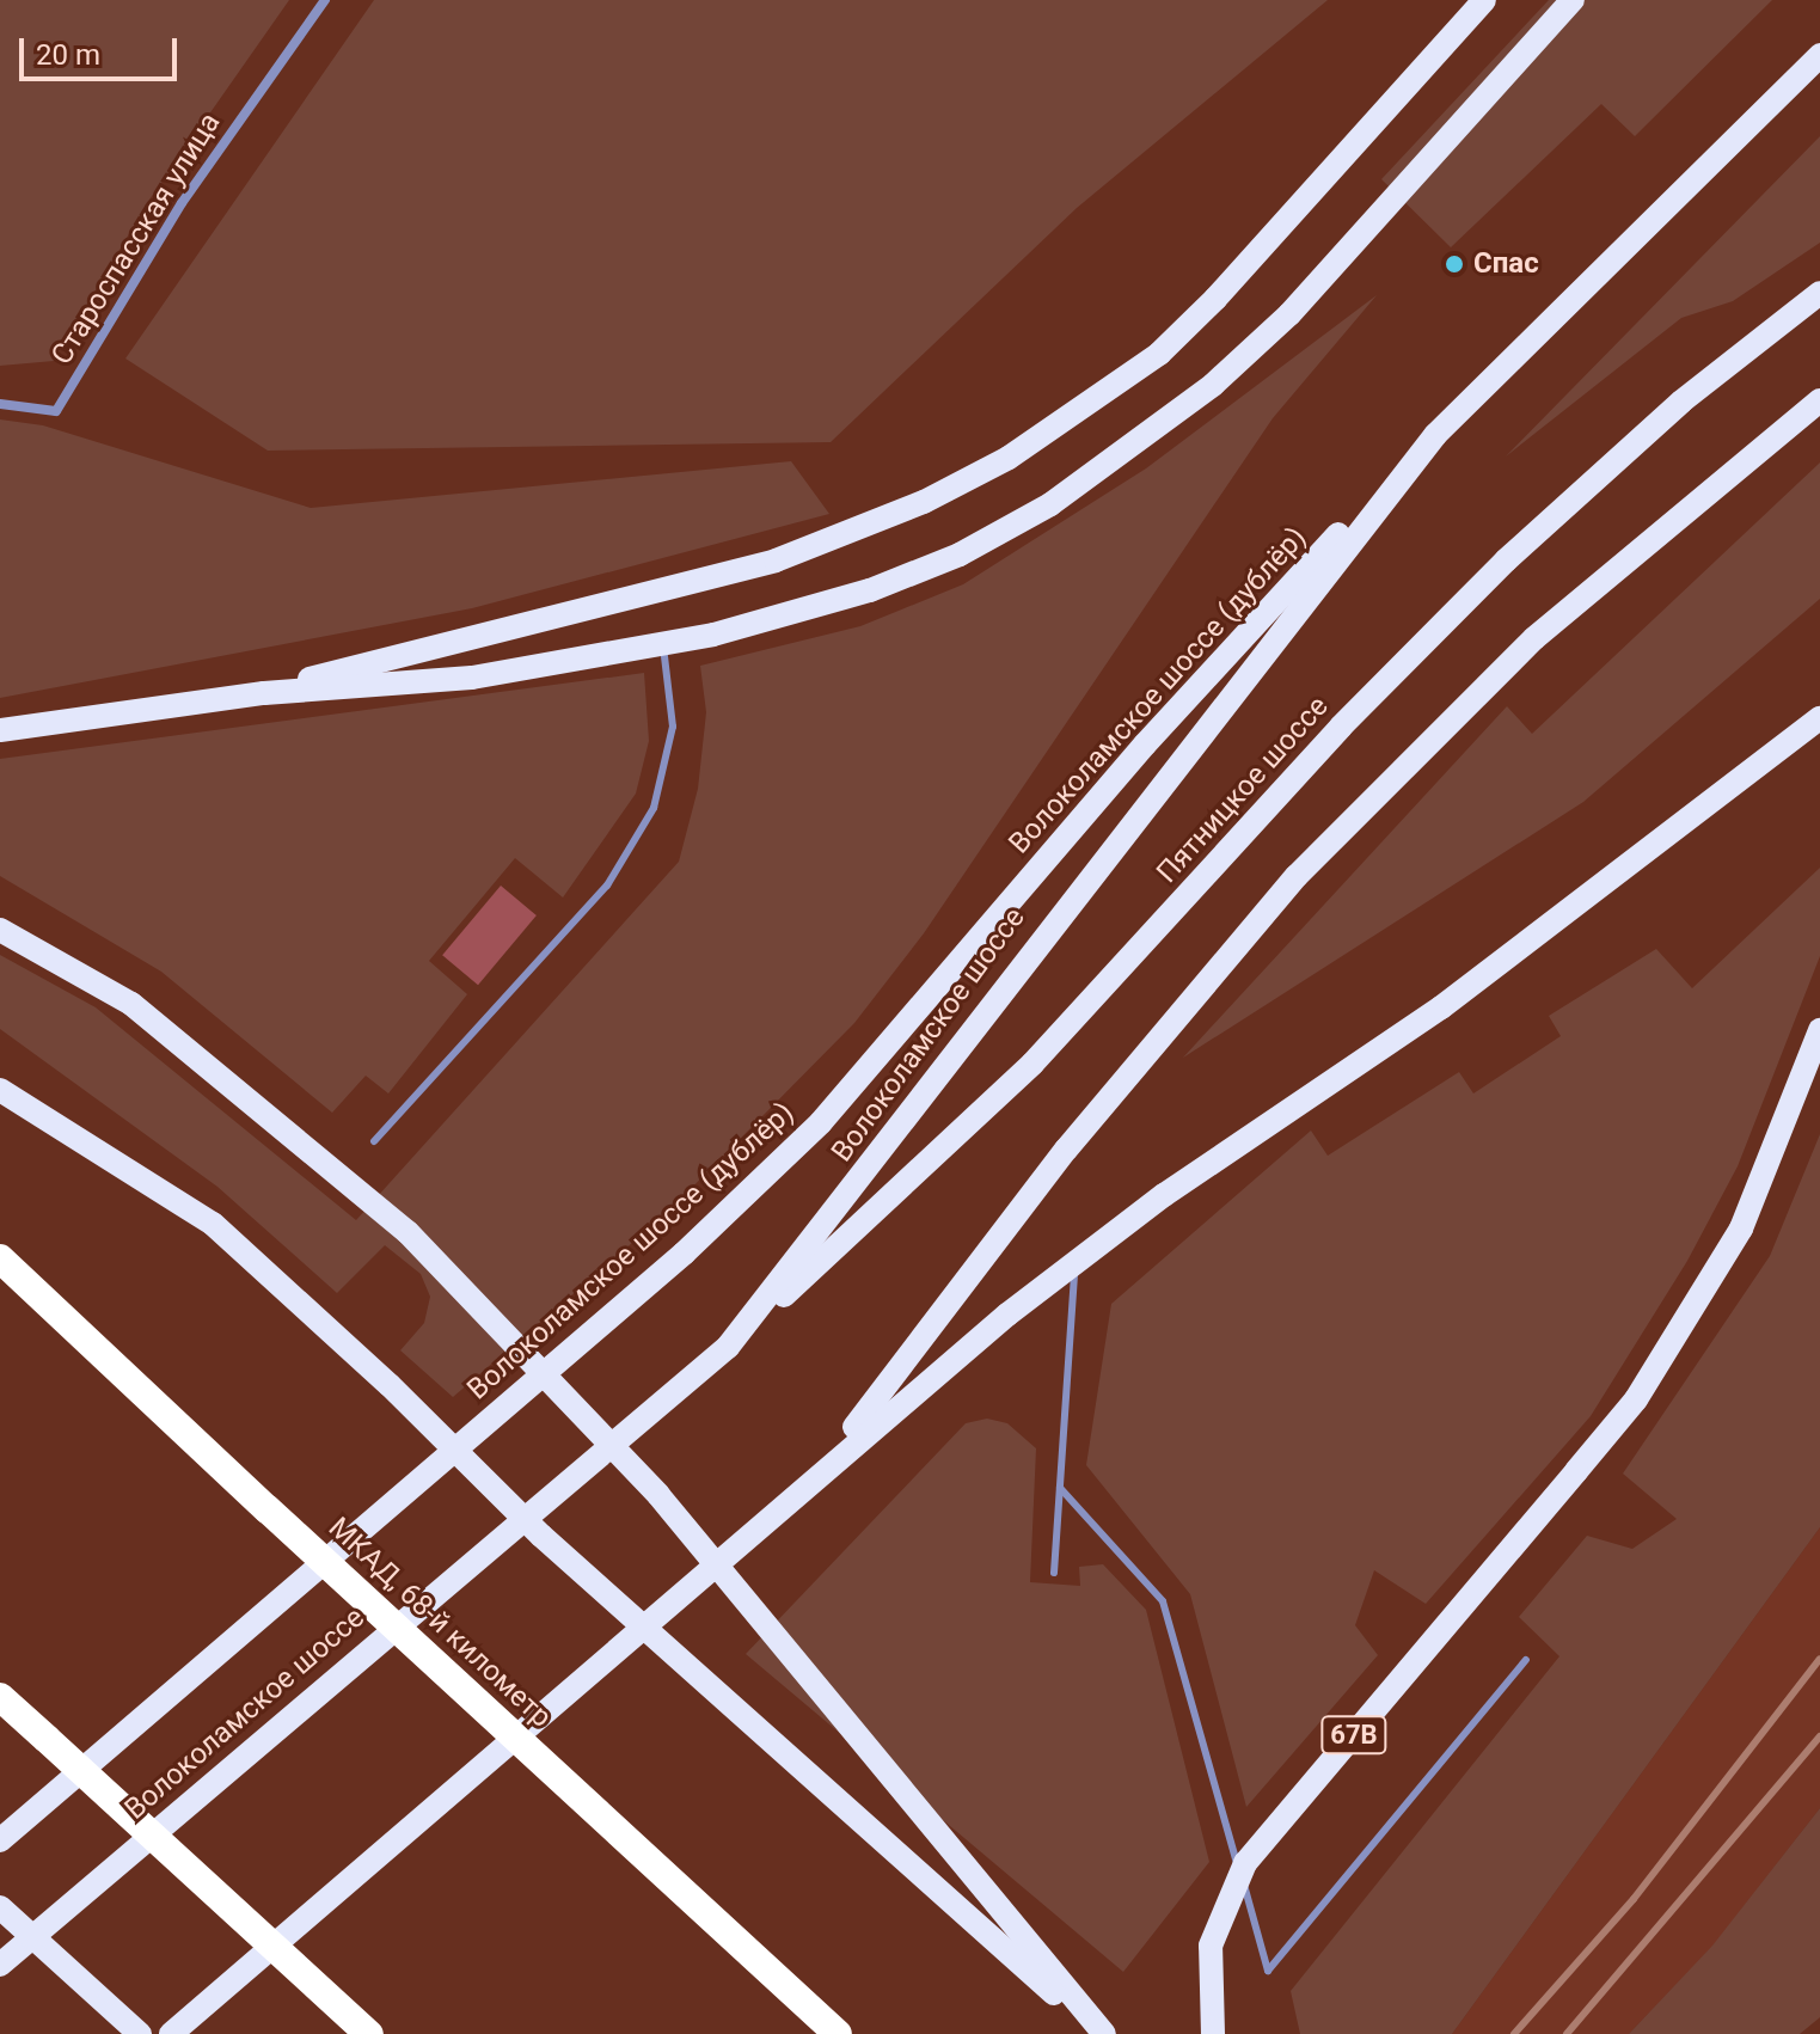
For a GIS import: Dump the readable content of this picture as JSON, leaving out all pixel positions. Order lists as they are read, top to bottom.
{
  "streets": {
    "highway": ["МКАД, 68-й километр"],
    "main road": [
      "Волоколамское шоссе (дублёр)",
      "Пятницкое шоссе",
      "Волоколамское шоссе",
      "67B"
    ],
    "street": ["Староспасская улица"]
  },
  "crossings": [
    ["Волоколамское шоссе (дублёр)", "Волоколамское шоссе"],
    ["Пятницкое шоссе", "Волоколамское шоссе"]
  ],
  "places": ["Спас"],
  "scale_bar": "20 m"
}
